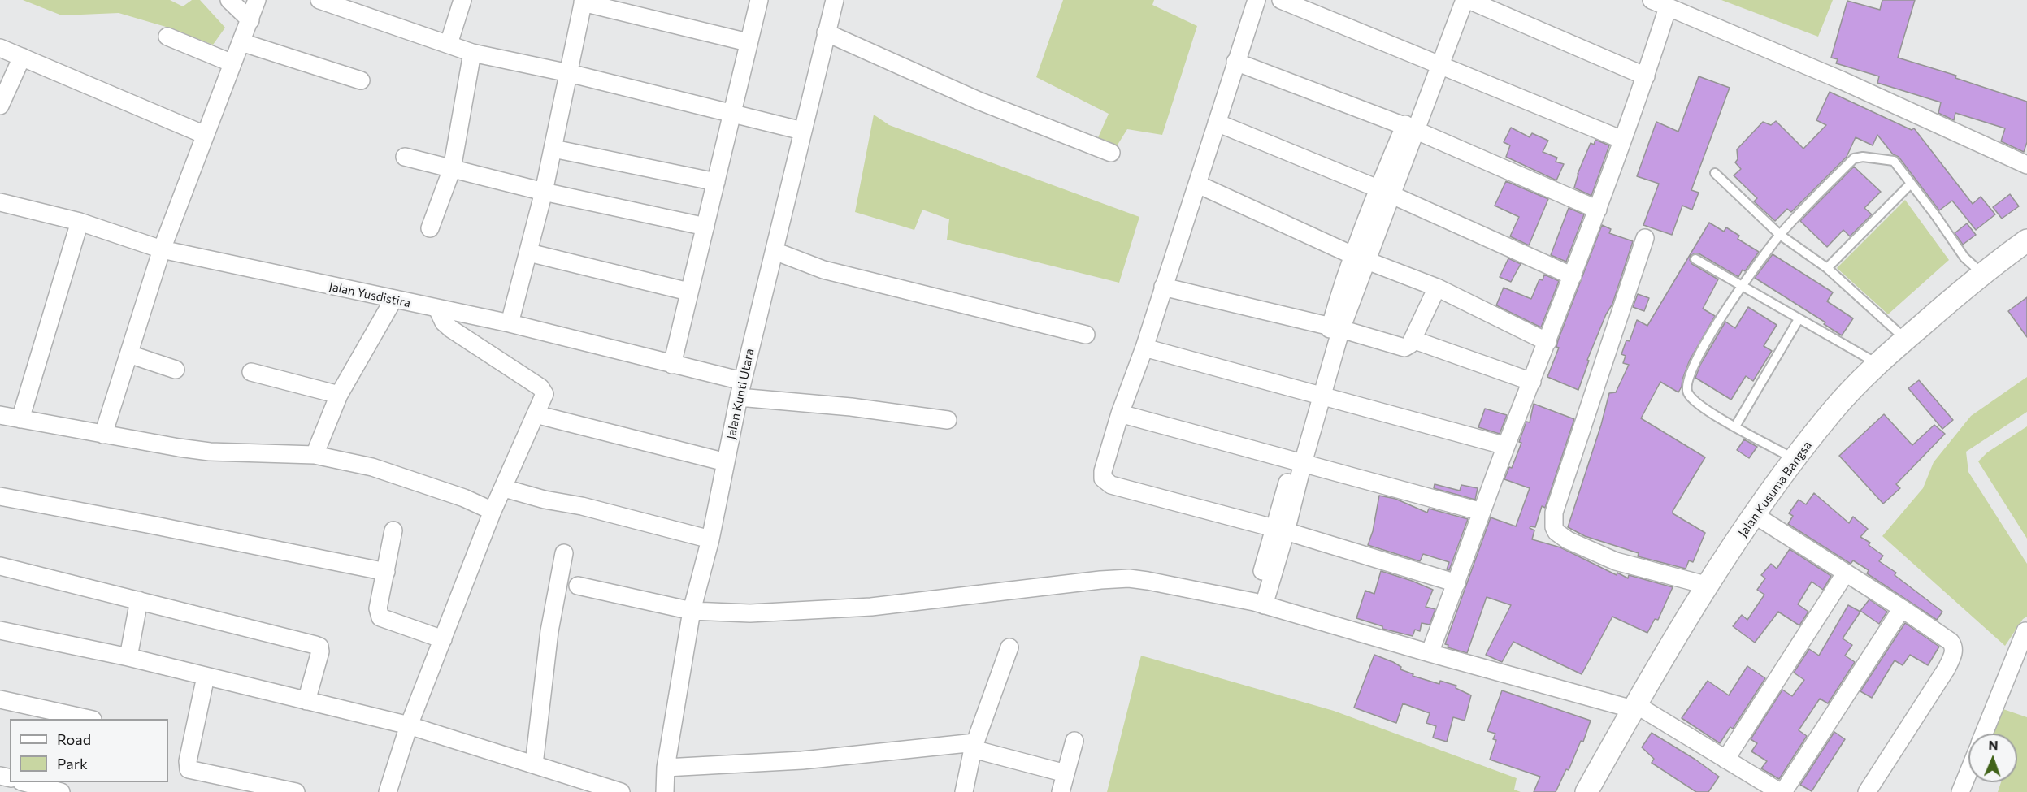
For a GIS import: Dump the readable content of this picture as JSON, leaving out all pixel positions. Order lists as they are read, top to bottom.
{
  "streets": {
    "street": ["Jalan Yusdistira", "Jalan Kunti Utara", "Jalan Kusuma Bangsa"]
  },
  "crossings": [
    ["Jalan Yusdistira", "Jalan Kunti Utara"]
  ],
  "legend": ["Road", "Park"],
  "north": "top"
}
